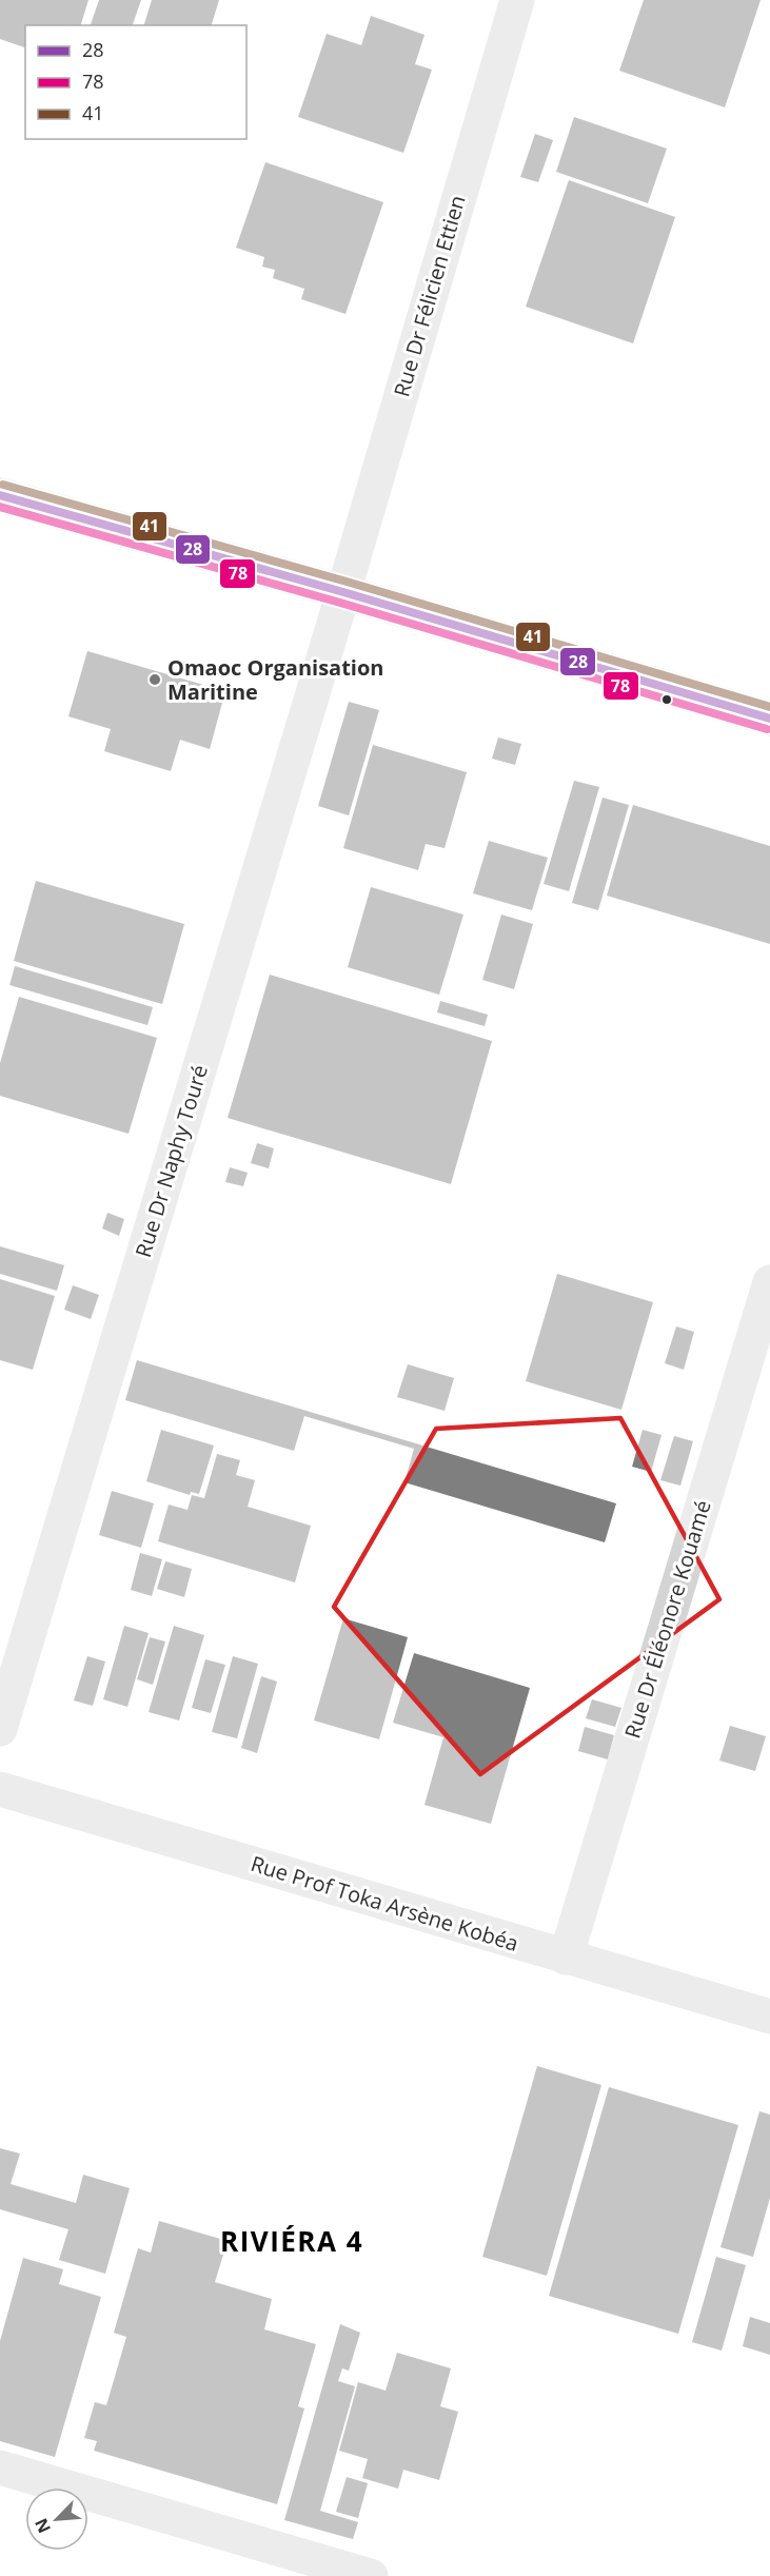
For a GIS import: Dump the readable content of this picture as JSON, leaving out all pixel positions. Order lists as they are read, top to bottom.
{
  "streets": {
    "street": [
      "Rue Dr Félicien Ettien",
      "Rue Dr Naphy Touré",
      "Rue Dr Éléonore Kouamé",
      "Rue Prof Toka Arsène Kobéa"
    ]
  },
  "crossings": [
    ["Rue Dr Félicien Ettien", "Rue Dr Naphy Touré"],
    ["Rue Dr Éléonore Kouamé", "Rue Prof Toka Arsène Kobéa"]
  ],
  "districts": ["RIVIÉRA 4"],
  "places": ["Omaoc Organisation Maritine"],
  "lines": ["transit line 41", "transit line 28", "transit line 78"],
  "legend": ["28", "78", "41"],
  "north": "bottom left"
}
